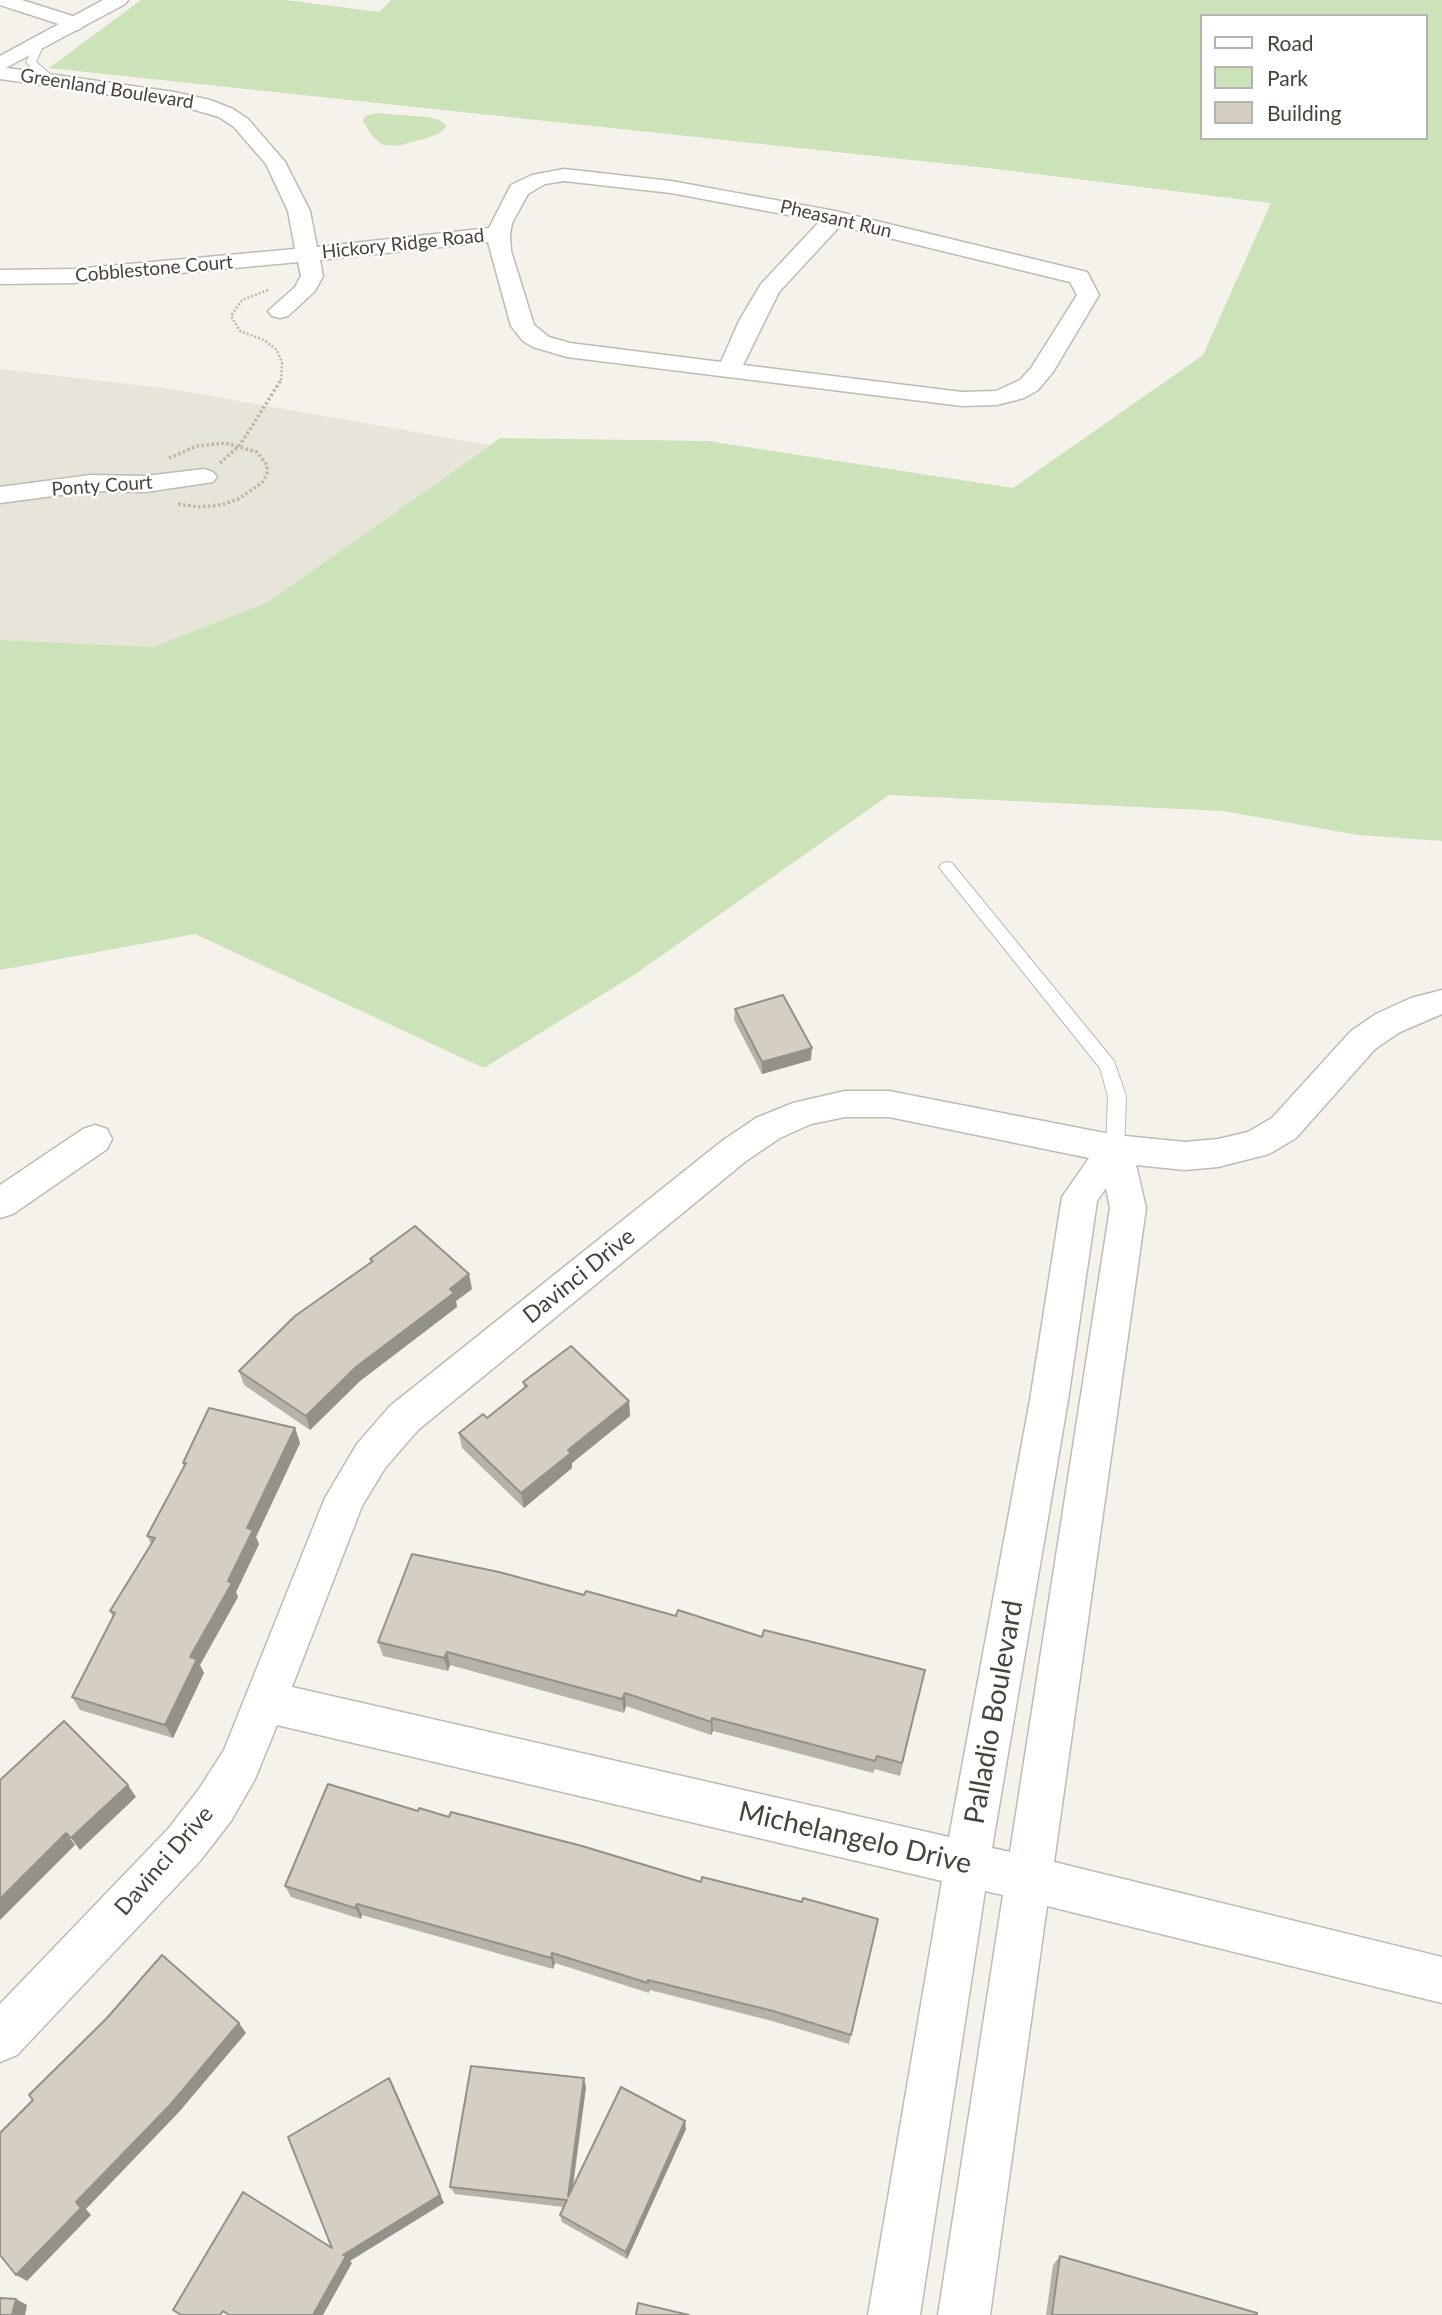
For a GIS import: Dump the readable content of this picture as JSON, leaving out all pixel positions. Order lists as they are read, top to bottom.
{
  "streets": {
    "street": [
      "Greenland Boulevard",
      "Pheasant Run",
      "Hickory Ridge Road",
      "Cobblestone Court",
      "Ponty Court",
      "Davinci Drive",
      "Palladio Boulevard",
      "Michelangelo Drive"
    ]
  },
  "crossings": [
    ["Greenland Boulevard", "Hickory Ridge Road"],
    ["Greenland Boulevard", "Cobblestone Court"],
    ["Pheasant Run", "Hickory Ridge Road"],
    ["Hickory Ridge Road", "Cobblestone Court"],
    ["Davinci Drive", "Palladio Boulevard"],
    ["Davinci Drive", "Michelangelo Drive"],
    ["Palladio Boulevard", "Michelangelo Drive"]
  ],
  "legend": ["Road", "Park", "Building"]
}
